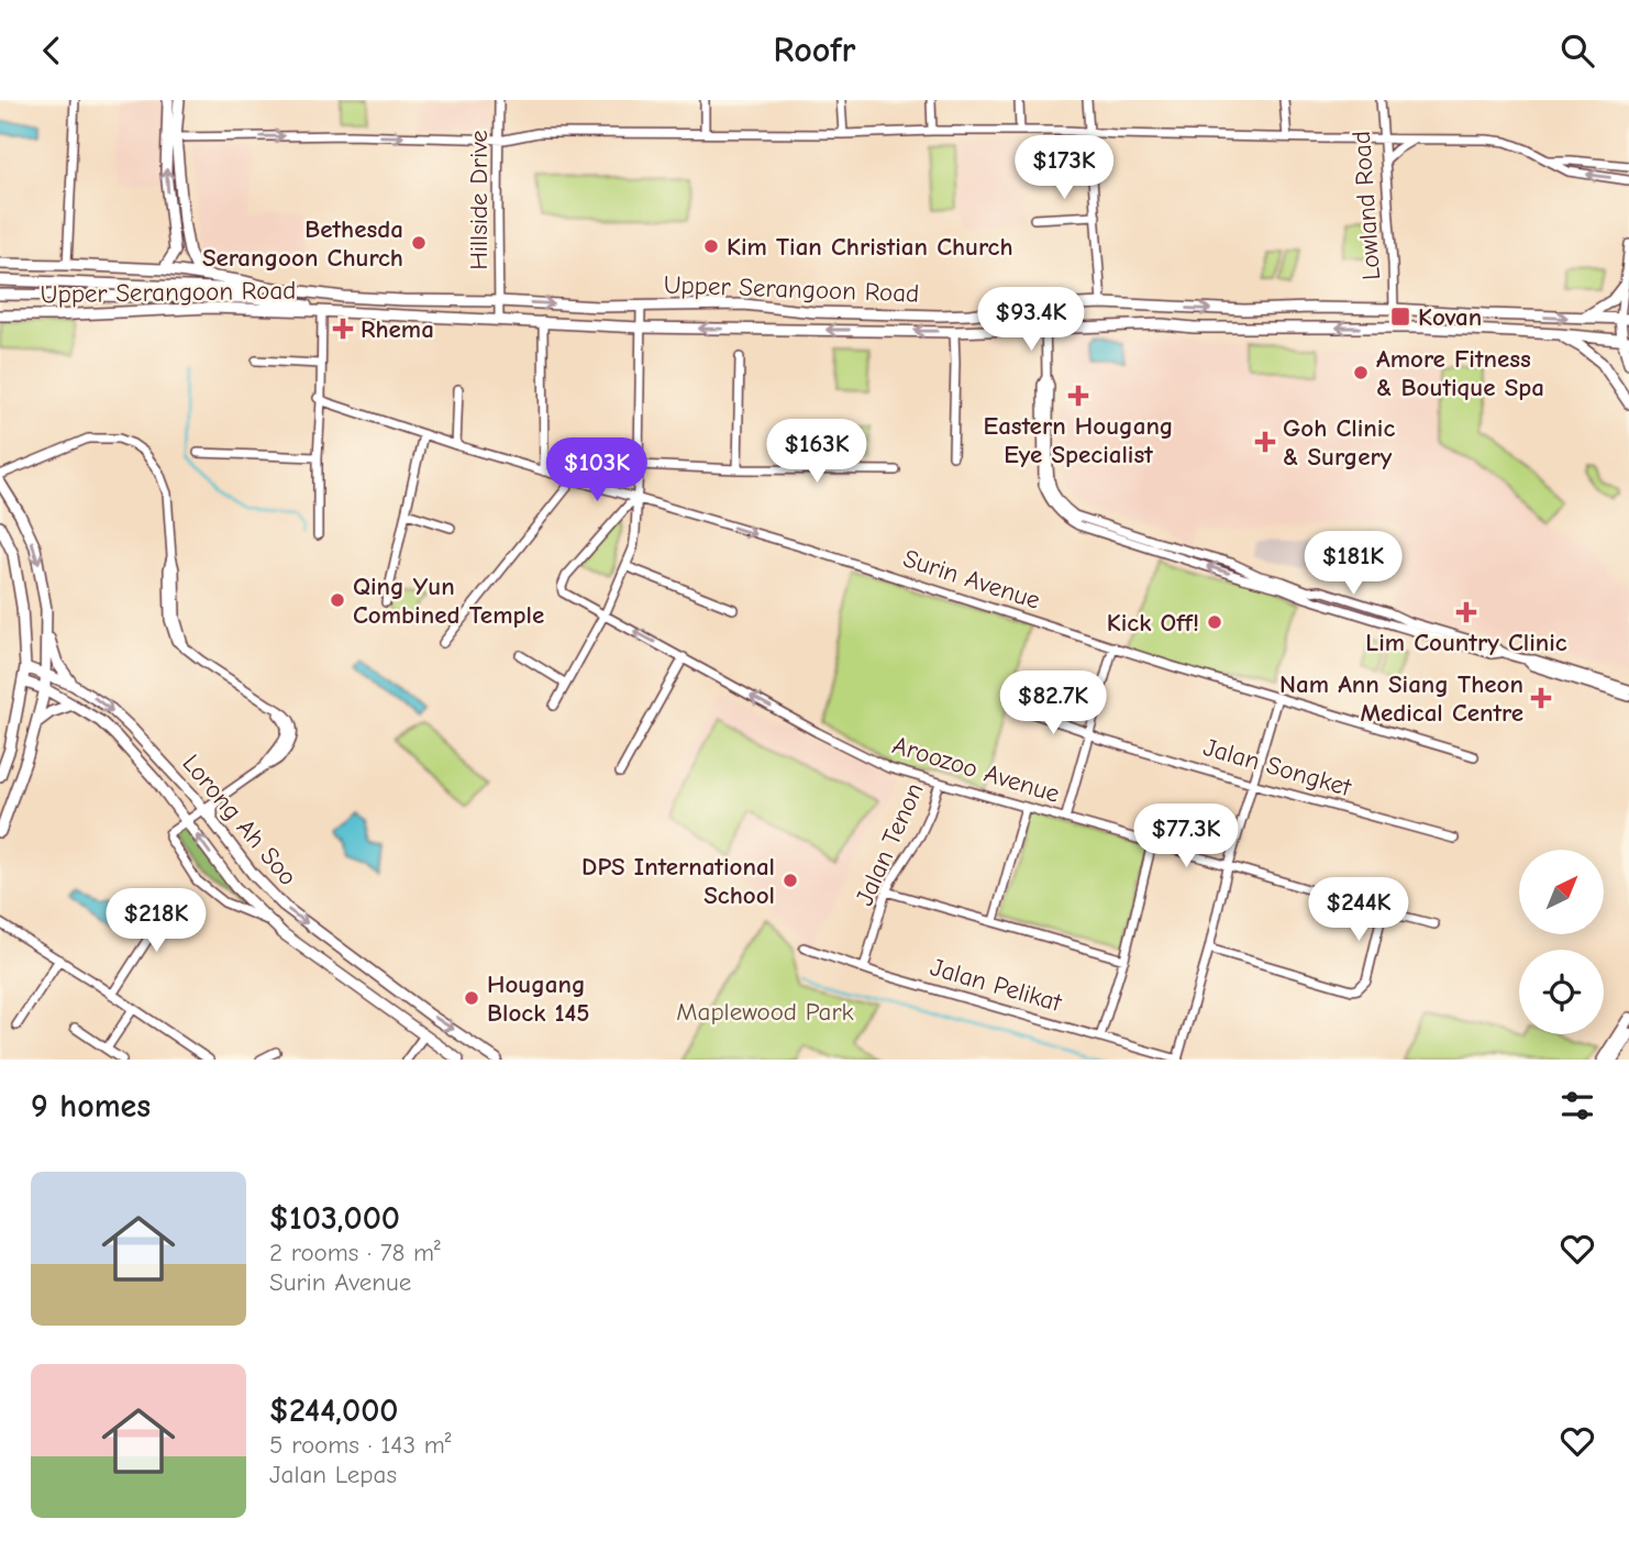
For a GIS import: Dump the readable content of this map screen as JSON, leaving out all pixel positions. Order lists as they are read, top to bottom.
{
  "streets": {
    "main road": ["Upper Serangoon Road", "Lorong Ah Soo"],
    "street": [
      "Hillside Drive",
      "Lowland Road",
      "Surin Avenue",
      "Jalan Songket",
      "Aroozoo Avenue",
      "Jalan Tenon",
      "Jalan Pelikat"
    ]
  },
  "crossings": [
    ["Hillside Drive", "Upper Serangoon Road"],
    ["Lowland Road", "Upper Serangoon Road"],
    ["Surin Avenue", "Aroozoo Avenue"],
    ["Aroozoo Avenue", "Jalan Tenon"],
    ["Jalan Tenon", "Jalan Pelikat"]
  ],
  "one_way": ["Aroozoo Avenue"],
  "parks": ["Maplewood Park"],
  "places": {
    "other": [
      "Bethesda Serangoon Church",
      "Kim Tian Christian Church",
      "Amore Fitness & Boutique Spa",
      "Qing Yun Combined Temple",
      "Kick Off!",
      "DPS International School",
      "Hougang Block 145"
    ],
    "transit": ["Kovan"],
    "health": [
      "Rhema",
      "Eastern Hougang Eye Specialist",
      "Goh Clinic & Surgery",
      "Lim Country Clinic",
      "Nam Ann Siang Theon Medical Centre"
    ]
  },
  "north": "top right",
  "page": {
    "header": "Roofr",
    "price": [
      "$173K",
      "$93.4K",
      "$163K",
      "$103K",
      "$181K",
      "$82.7K",
      "$77.3K",
      "$244K",
      "$218K"
    ],
    "heading": "9 homes",
    "list": [
      {
        "name": "$103,000",
        "note": "2 rooms · 78 m² · Surin Avenue"
      },
      {
        "name": "$244,000",
        "note": "5 rooms · 143 m² · Jalan Lepas"
      }
    ]
  }
}
